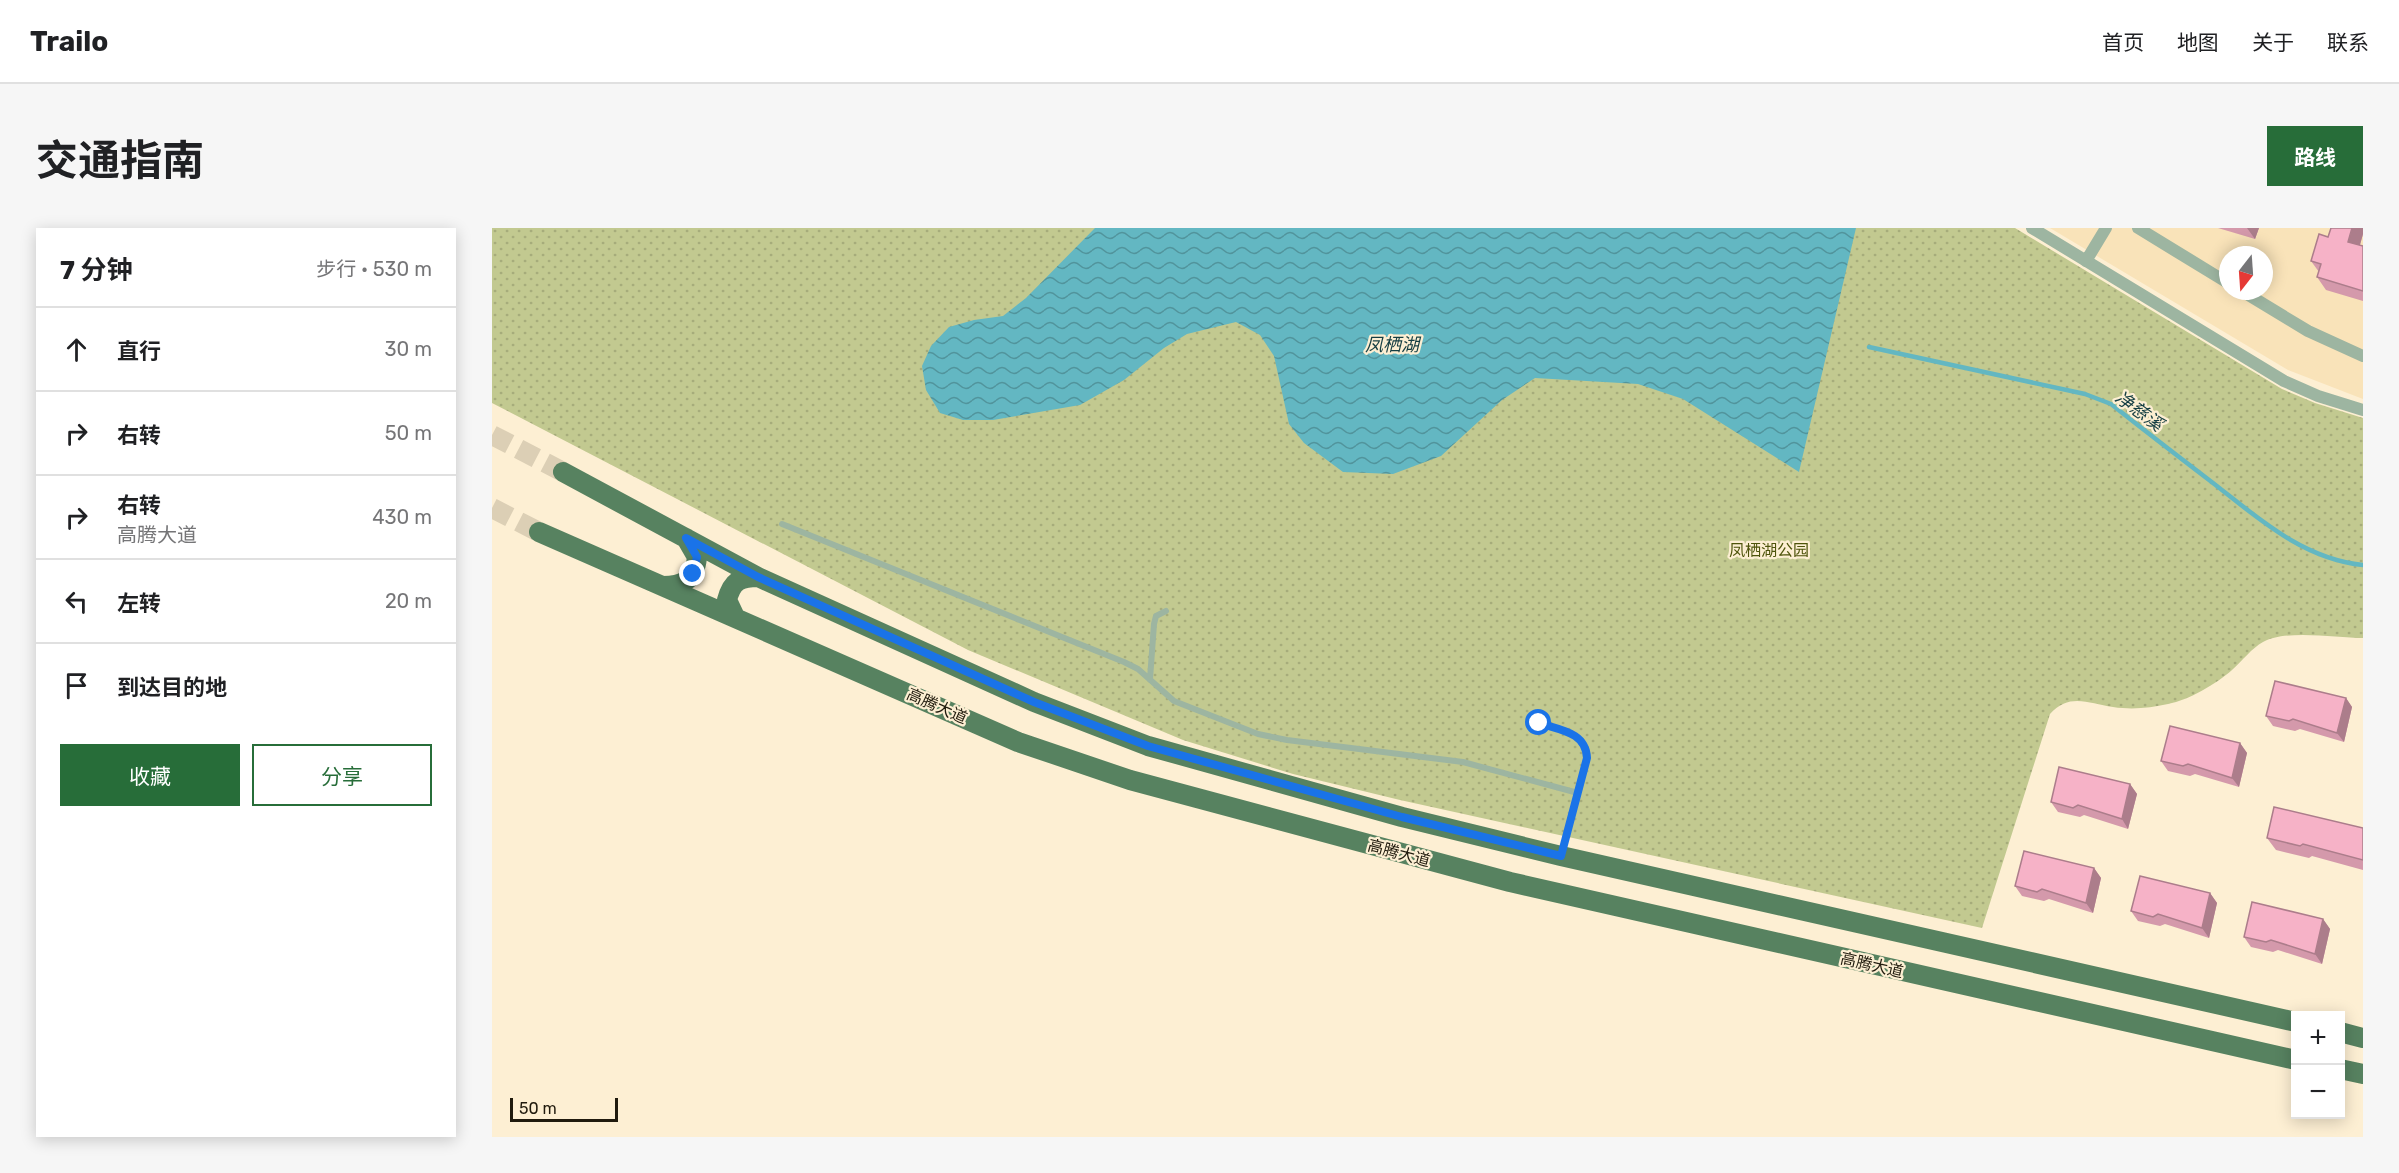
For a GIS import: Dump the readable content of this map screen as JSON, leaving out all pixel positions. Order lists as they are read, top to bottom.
{
  "streets": {
    "main road": ["高腾大道"]
  },
  "water": ["凤栖湖", "净慈溪"],
  "parks": ["凤栖湖公园"],
  "scale_bar": "50 m",
  "north": "bottom",
  "page": {
    "header": "Trailo",
    "nav": [
      "首页",
      "地图",
      "关于",
      "联系"
    ],
    "title": "交通指南",
    "buttons": [
      "路线",
      ["收藏", "分享"]
    ],
    "heading": ["7 分钟", "步行 · 530 m"],
    "list": [
      ["直行", "30 m"],
      ["右转", "50 m"],
      ["右转", "高腾大道", "430 m"],
      ["左转", "20 m"],
      "到达目的地"
    ],
    "map_buttons": ["+", "−"],
    "scale": "50 m"
  }
}
